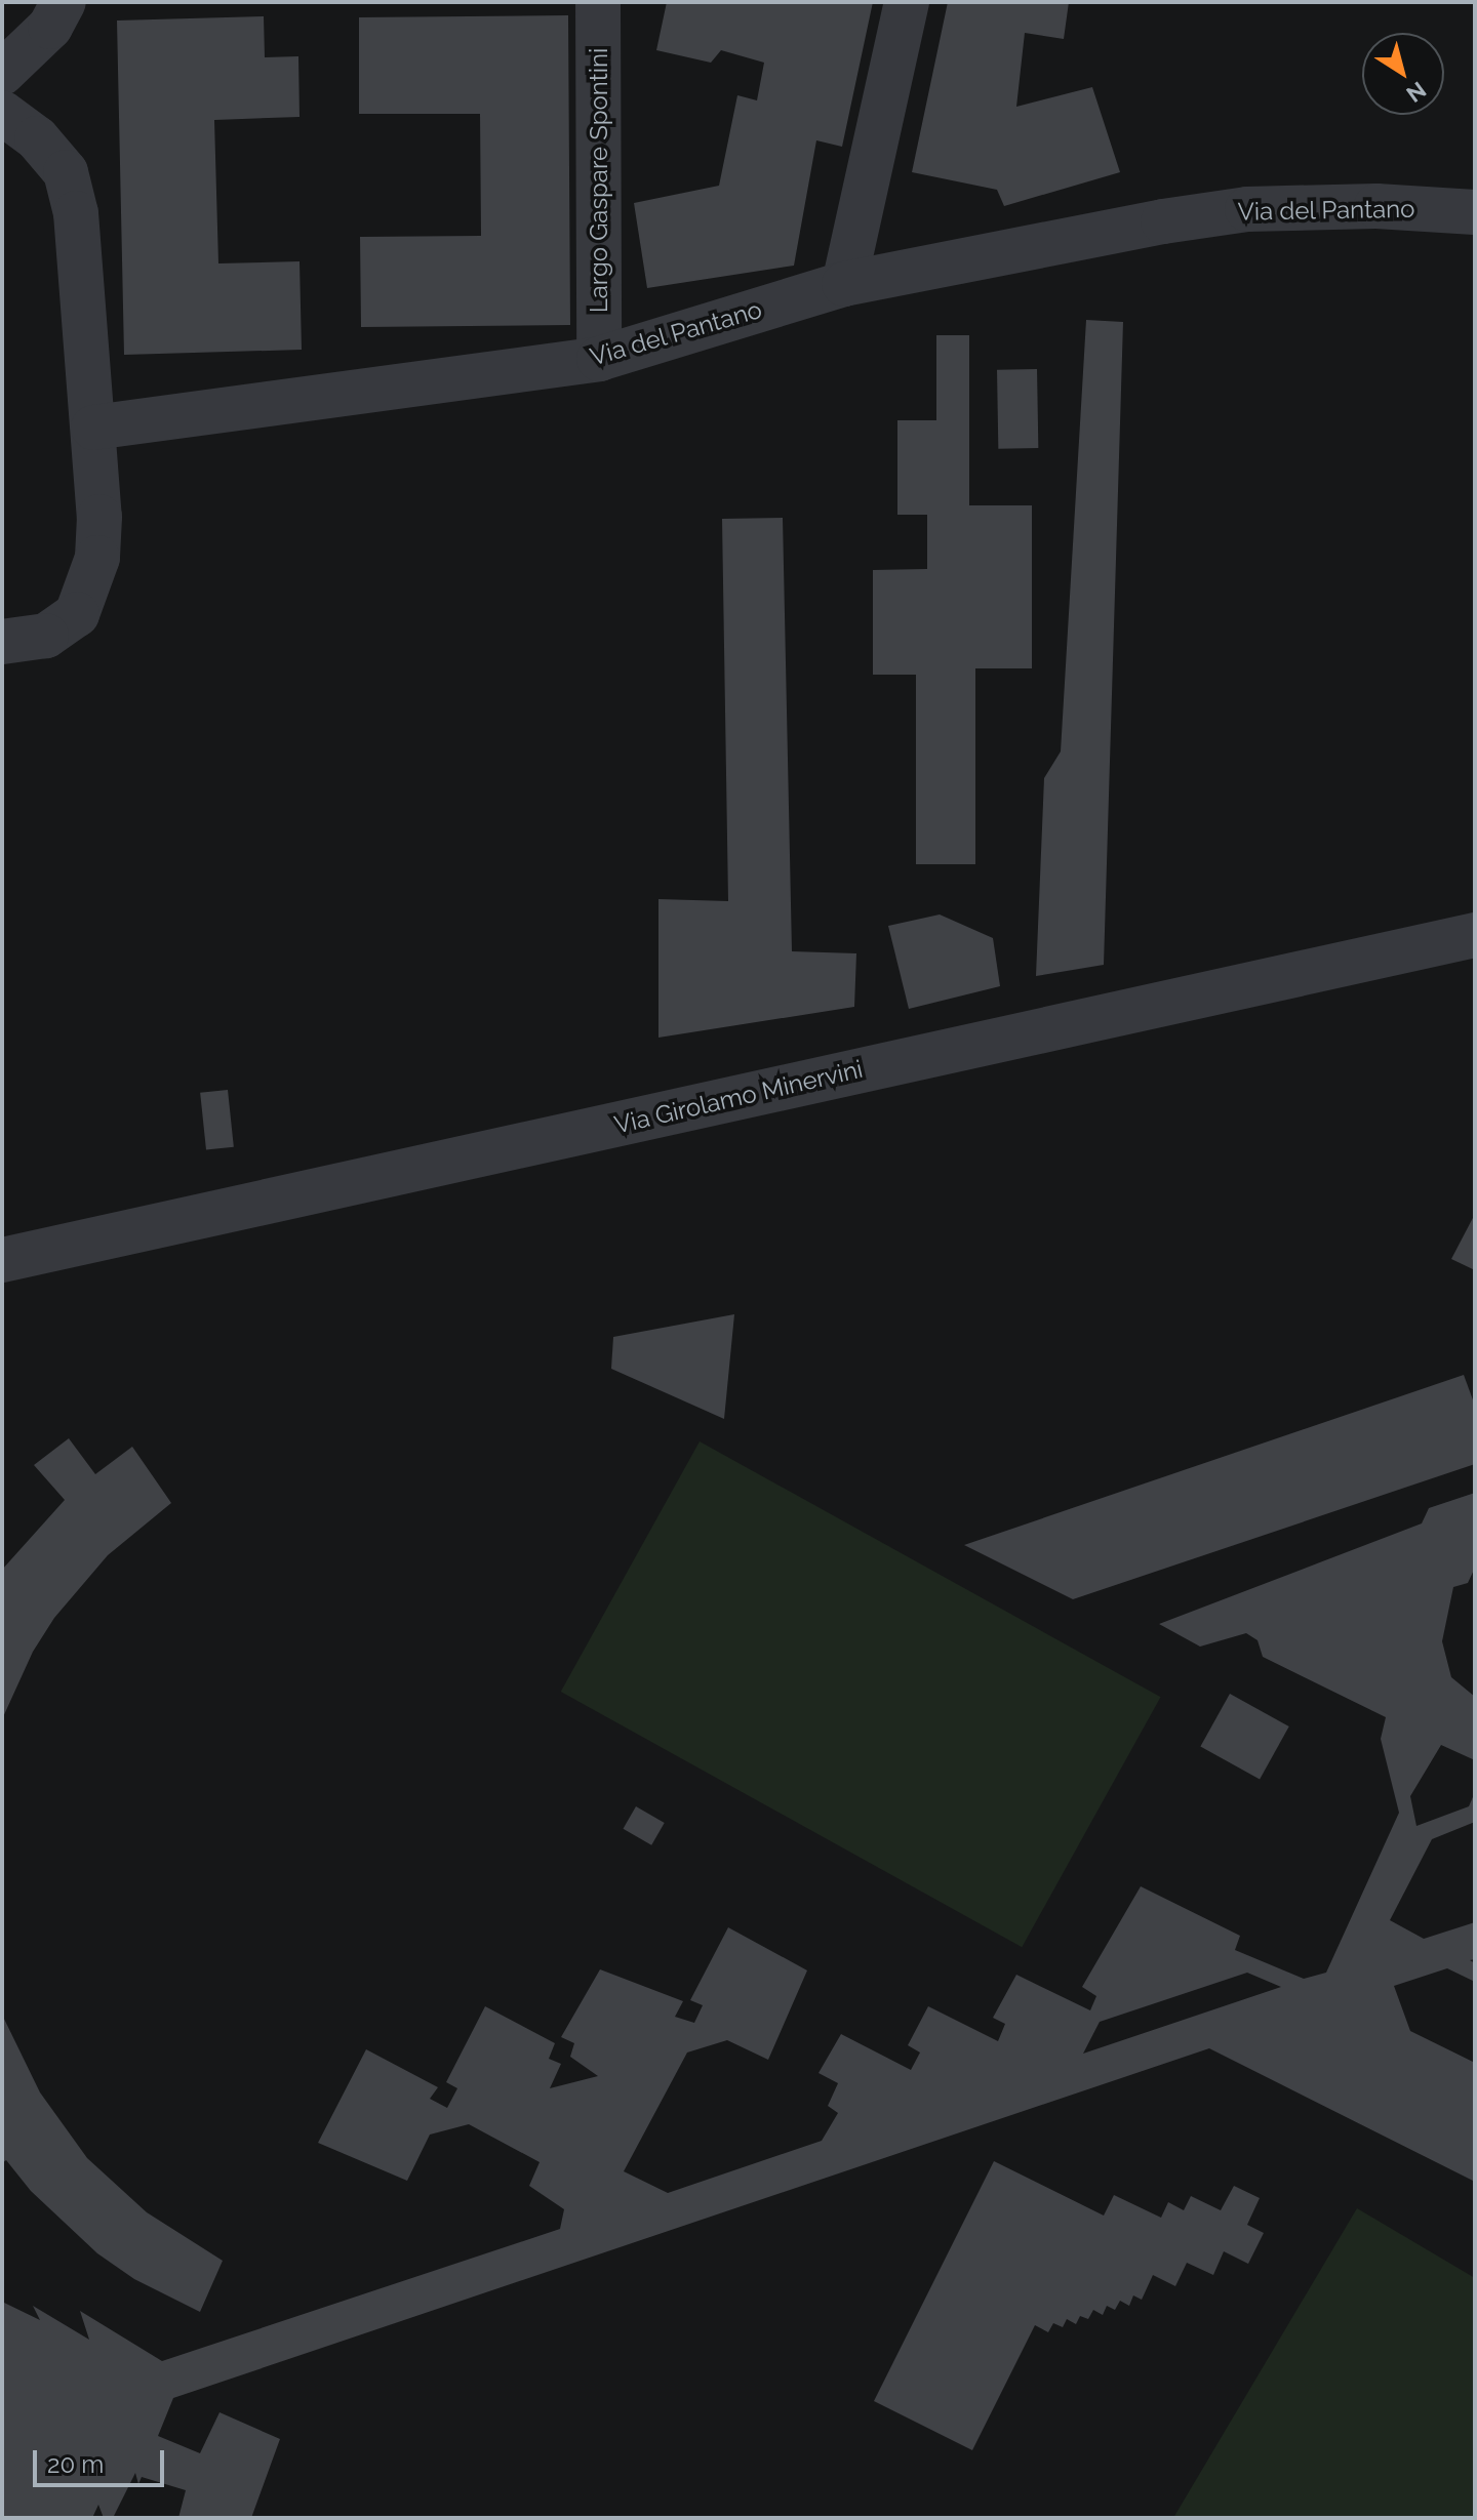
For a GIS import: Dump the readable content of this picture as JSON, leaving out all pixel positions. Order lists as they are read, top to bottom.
{
  "streets": {
    "street": ["Largo Gaspare Spontini", "Via del Pantano", "Via Girolamo Minervini"]
  },
  "crossings": [
    ["Largo Gaspare Spontini", "Via del Pantano"]
  ],
  "scale_bar": "20 m",
  "north": "bottom right"
}
